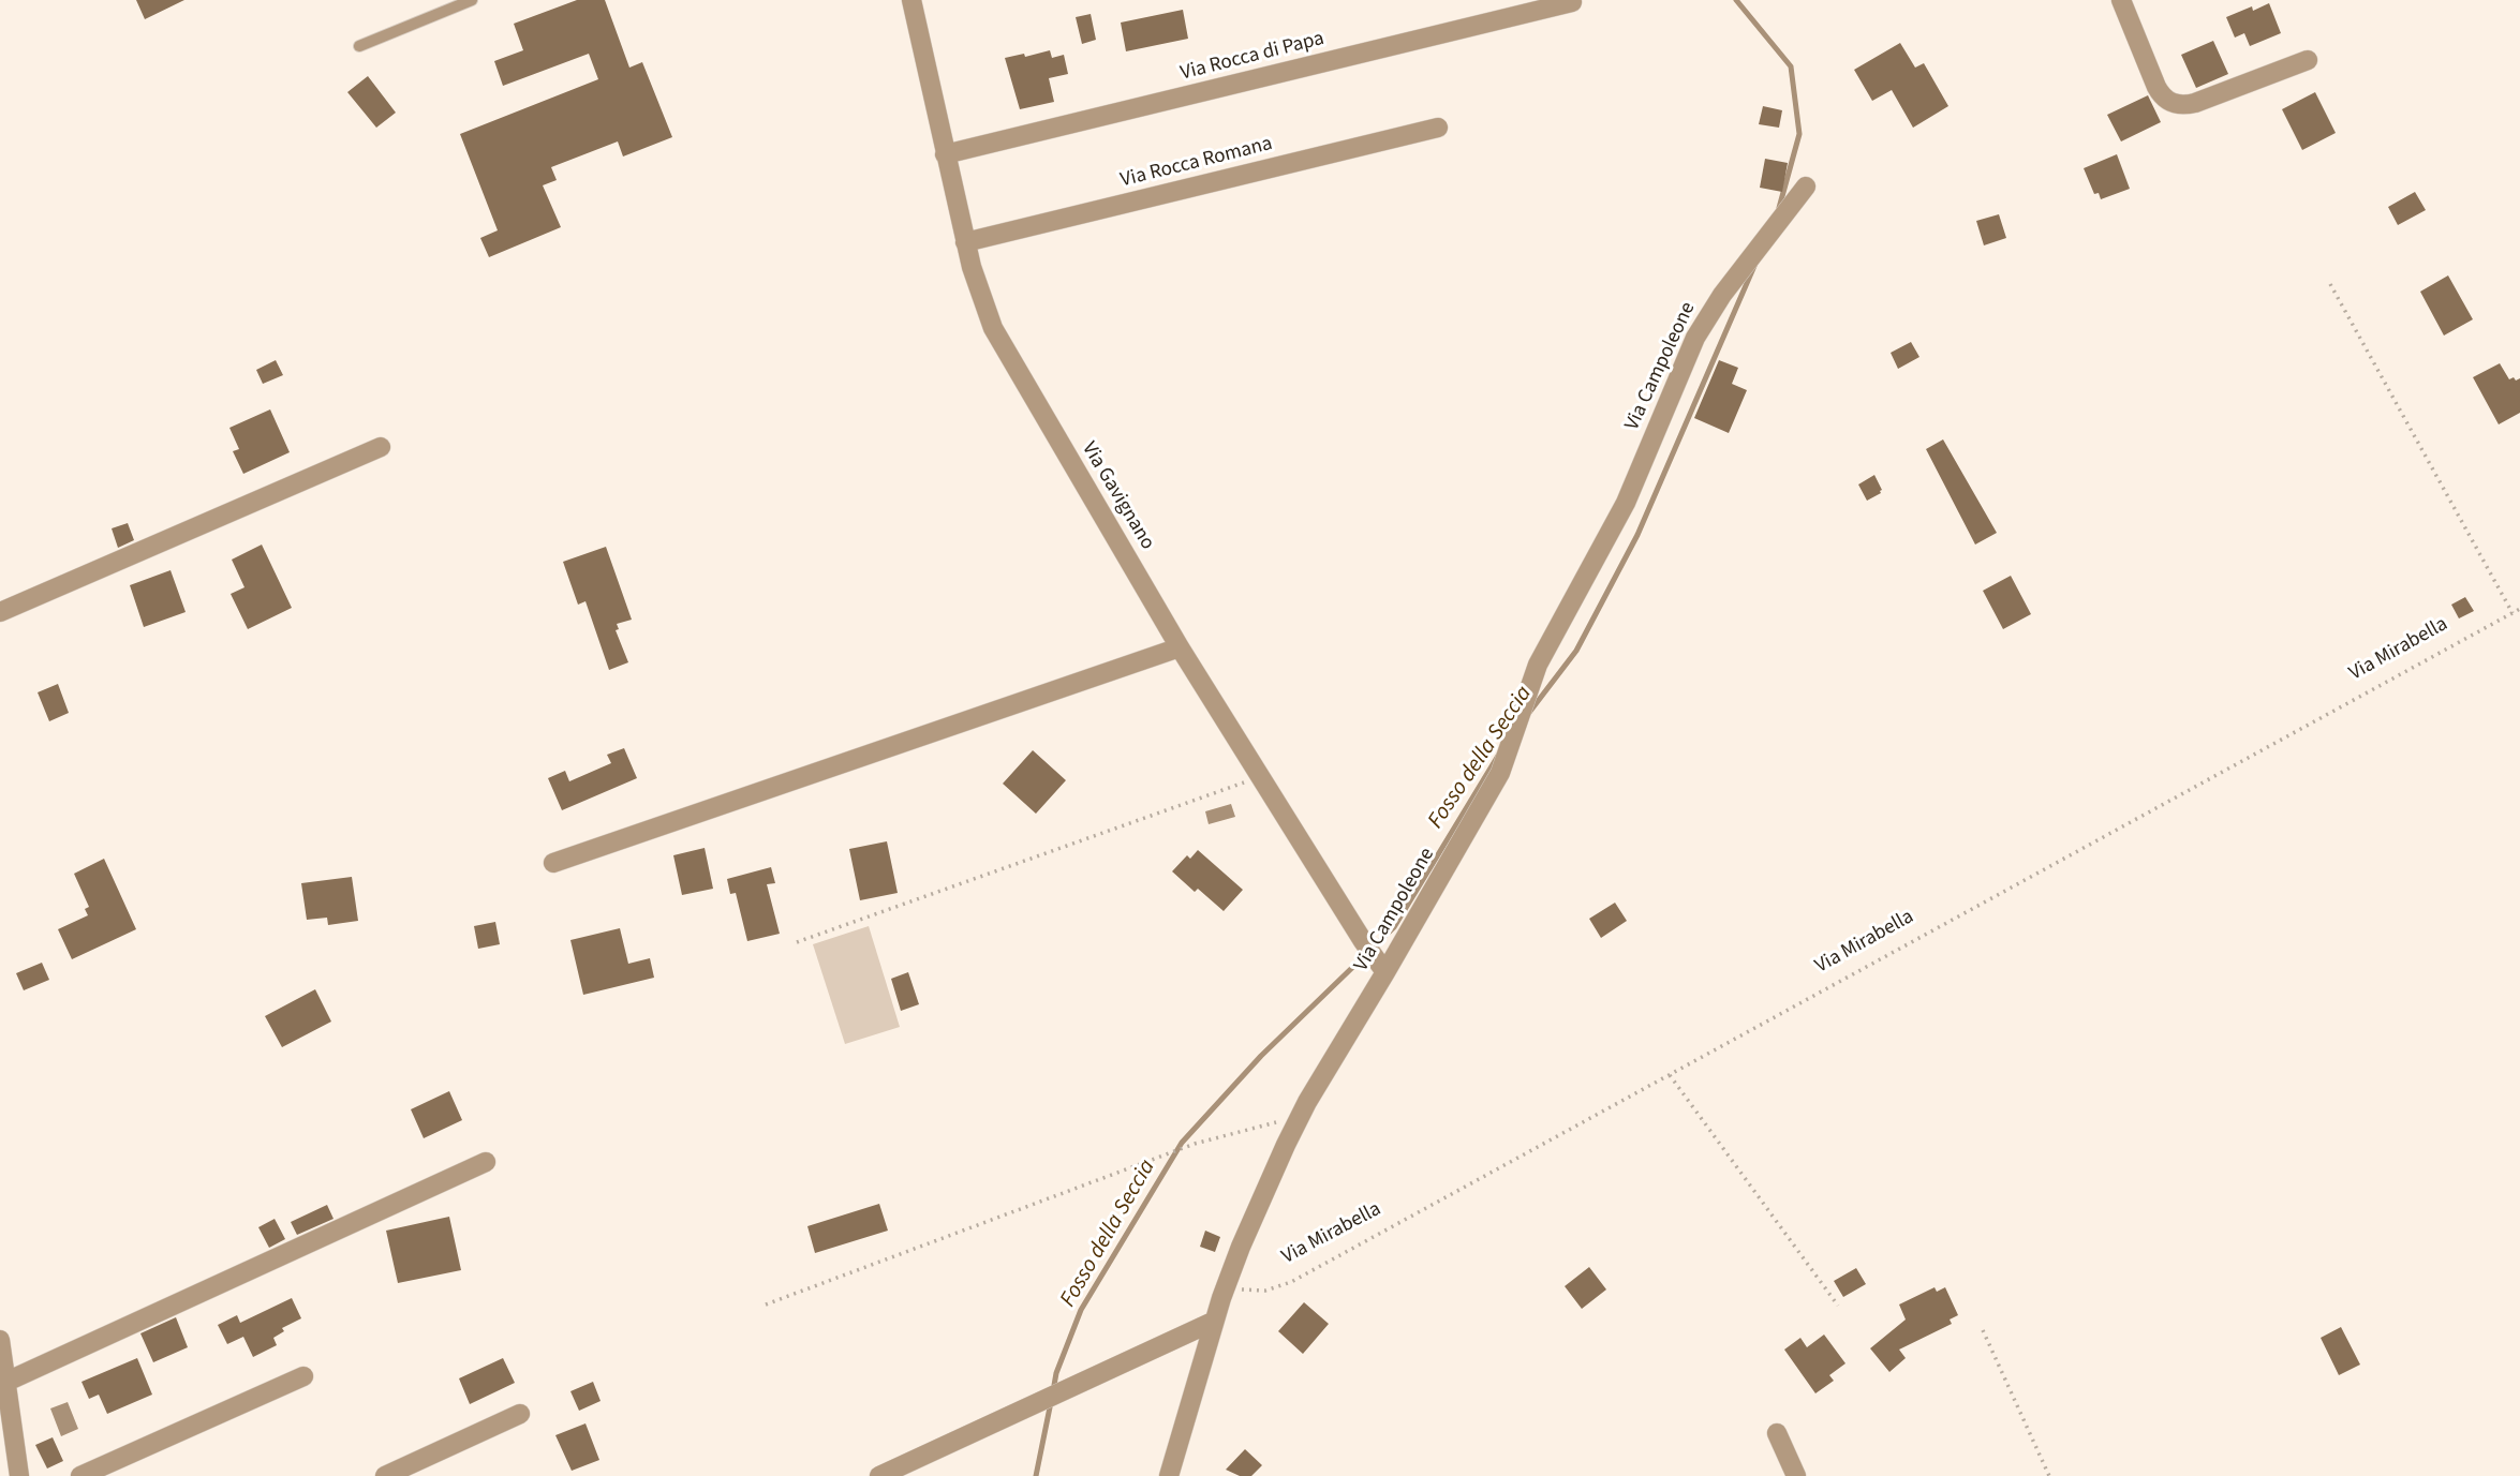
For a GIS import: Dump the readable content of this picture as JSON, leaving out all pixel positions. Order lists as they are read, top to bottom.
{
  "streets": {
    "street": [
      "Via Rocca di Papa",
      "Via Rocca Romana",
      "Via Campoleone",
      "Via Gavignano"
    ],
    "path": ["Via Mirabella"]
  },
  "crossings": [
    ["Via Rocca di Papa", "Via Gavignano"],
    ["Via Rocca Romana", "Via Gavignano"],
    ["Via Campoleone", "Via Gavignano"],
    ["Via Campoleone", "Via Mirabella"]
  ],
  "water": ["Fosso della Seccia"]
}
